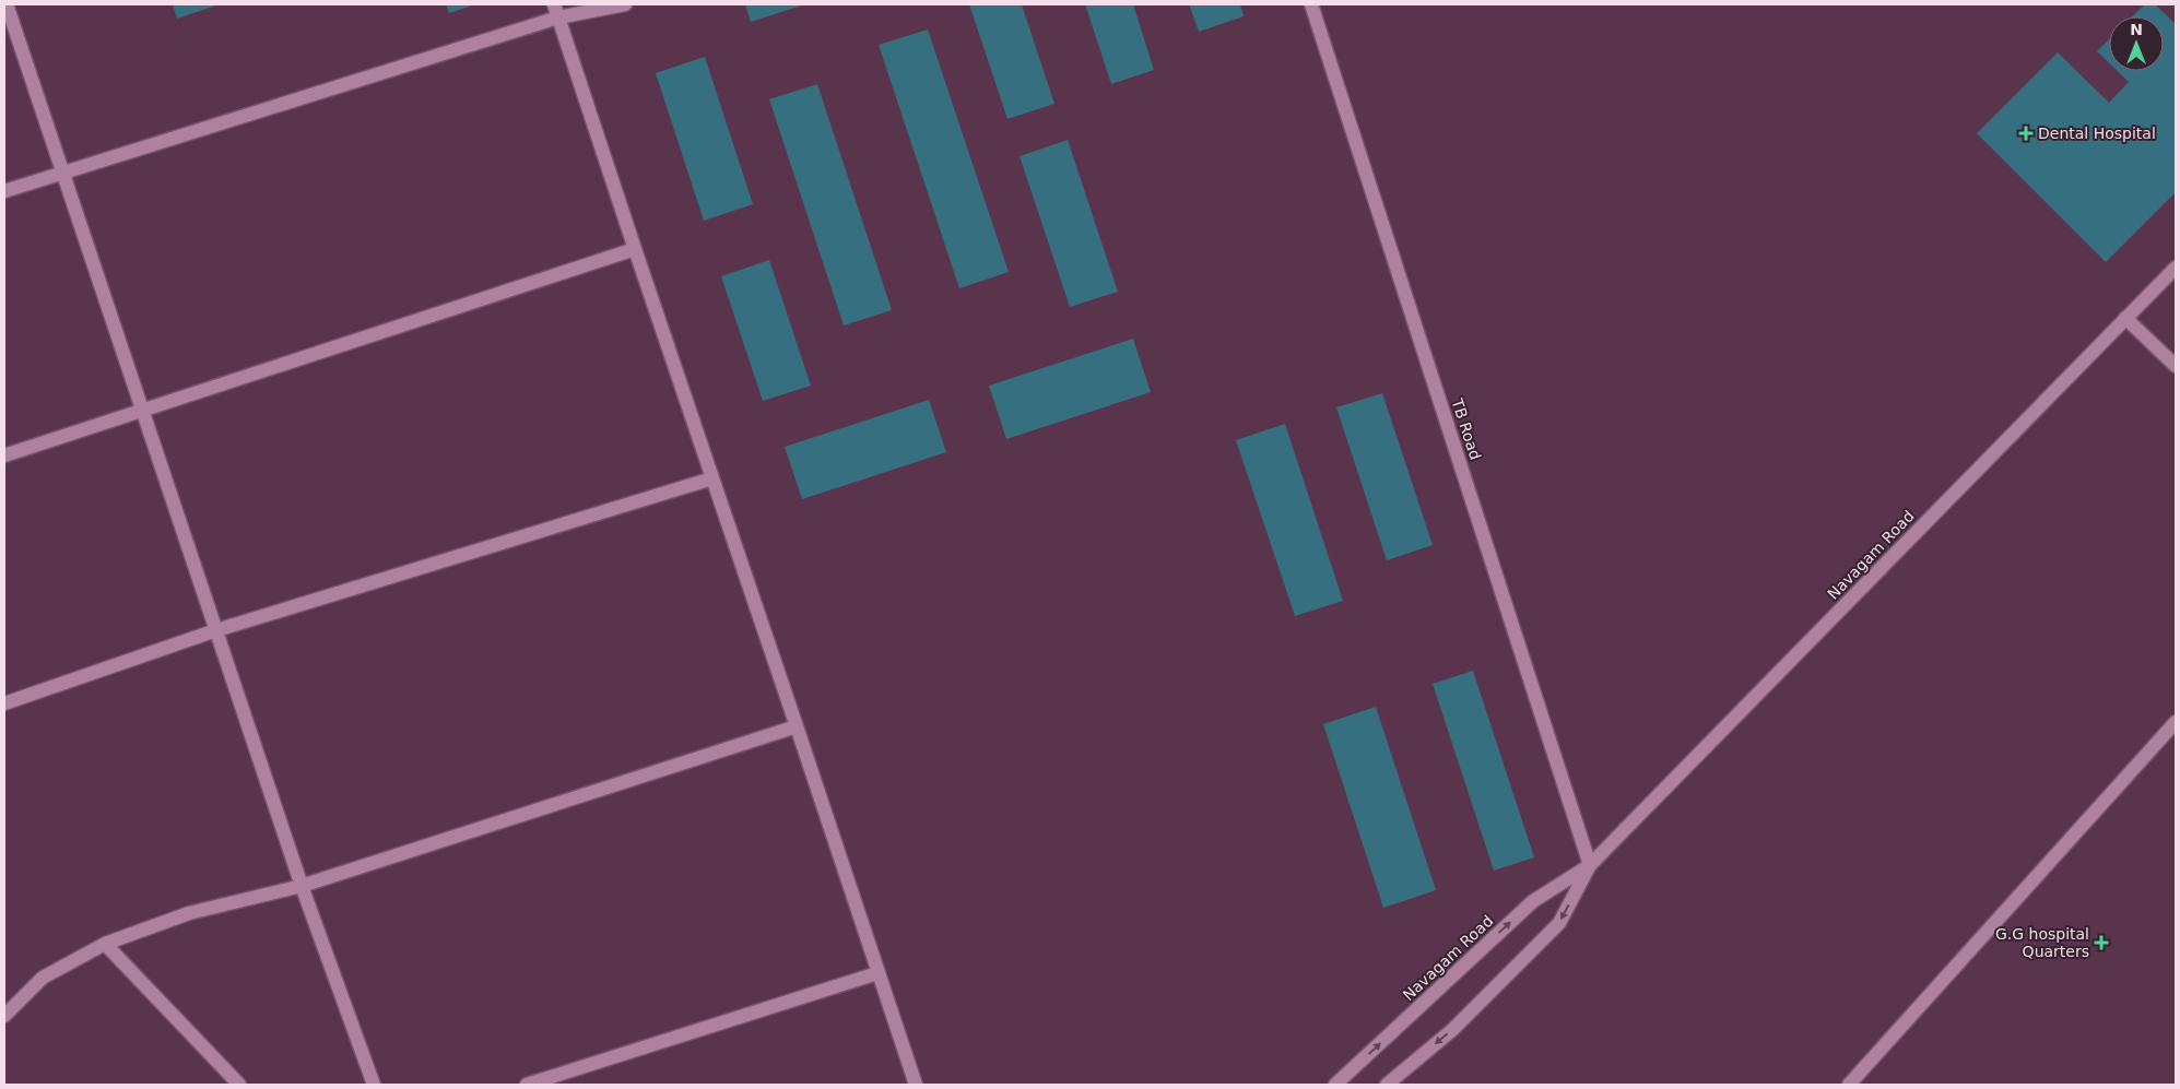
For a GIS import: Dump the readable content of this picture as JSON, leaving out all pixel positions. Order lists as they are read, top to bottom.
{
  "streets": {
    "street": ["TB Road", "Navagam Road"]
  },
  "crossings": [
    ["TB Road", "Navagam Road"]
  ],
  "places": {
    "health": ["Dental Hospital", "G.G hospital Quarters"]
  },
  "north": "top"
}
